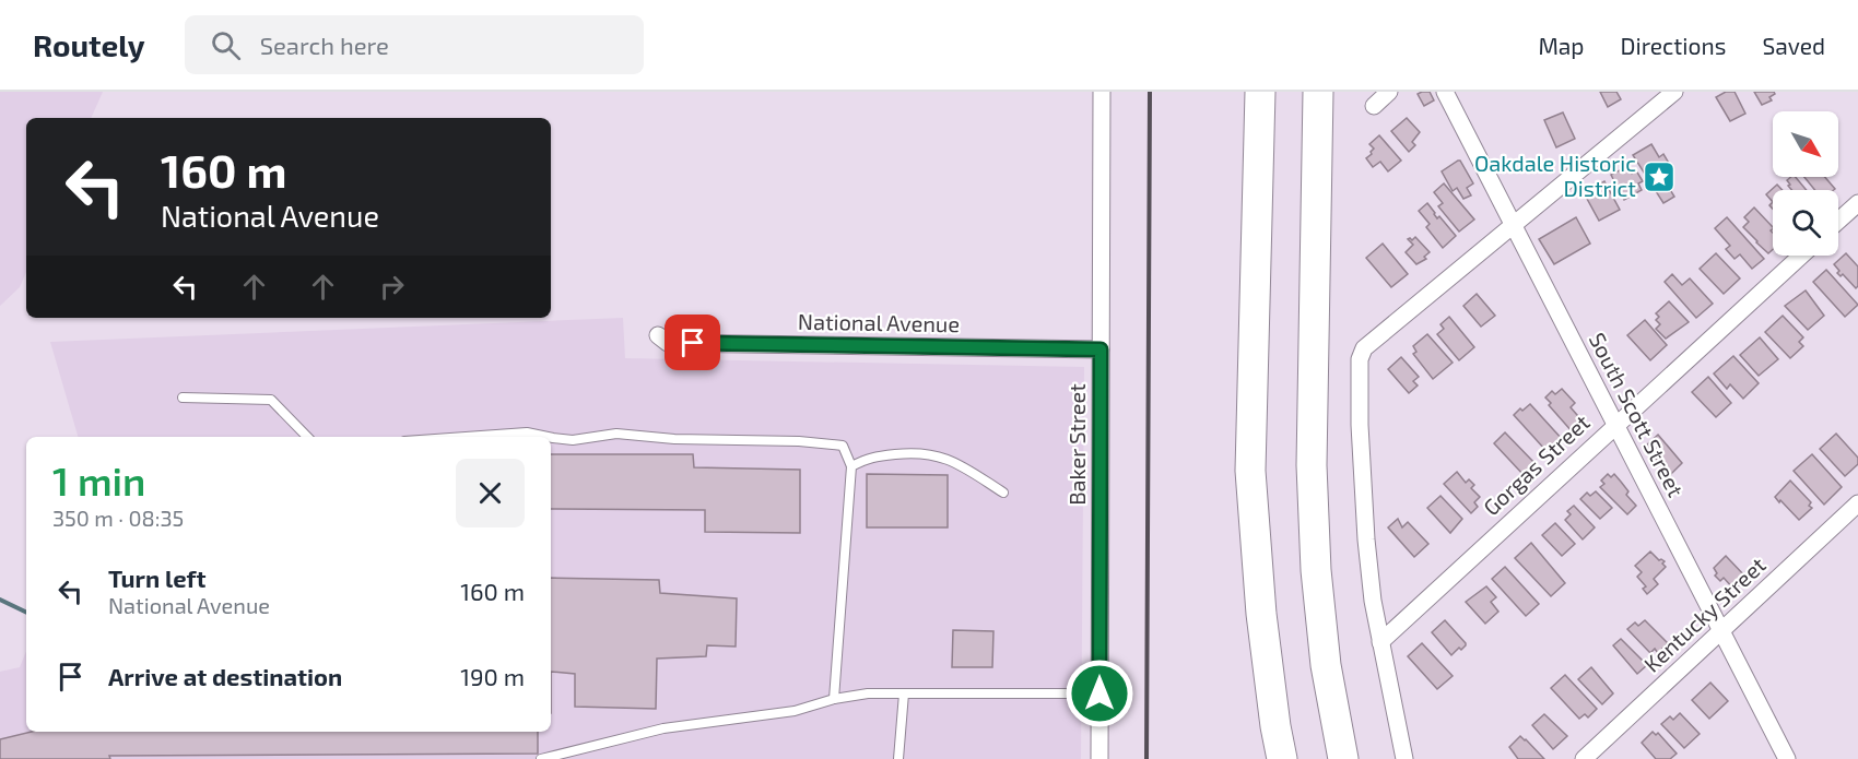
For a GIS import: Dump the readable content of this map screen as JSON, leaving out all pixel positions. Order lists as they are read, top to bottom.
{
  "streets": {
    "street": [
      "National Avenue",
      "South Scott Street",
      "Baker Street",
      "Gorgas Street",
      "Kentucky Street"
    ]
  },
  "crossings": [
    ["National Avenue", "Baker Street"],
    ["South Scott Street", "Gorgas Street"],
    ["South Scott Street", "Kentucky Street"]
  ],
  "places": {
    "place": ["Oakdale Historic District"]
  },
  "north": "bottom right",
  "page": {
    "header": "Routely",
    "search": "Search here",
    "nav": ["Map", "Directions", "Saved"],
    "turn": ["160 m", "National Avenue"],
    "heading": ["1 min", "350 m · 08:35"],
    "list": [
      {
        "name": "Turn left",
        "note": "National Avenue",
        "value": "160 m"
      },
      {
        "name": "Arrive at destination",
        "value": "190 m"
      }
    ]
  }
}
